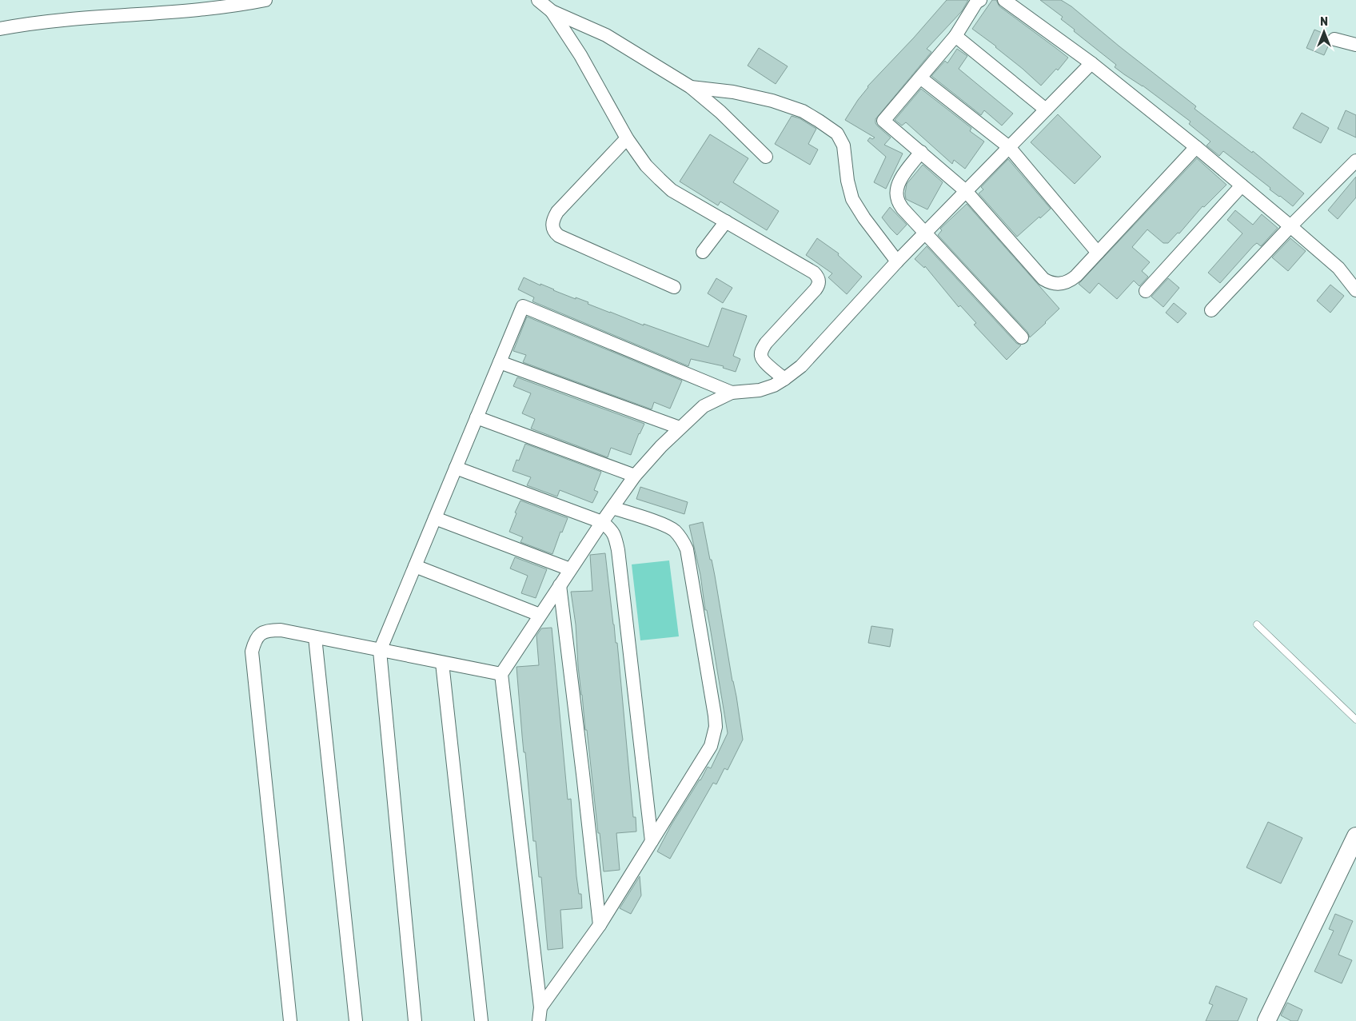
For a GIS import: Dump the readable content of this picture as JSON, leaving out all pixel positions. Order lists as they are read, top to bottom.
{
  "north": "top"
}
